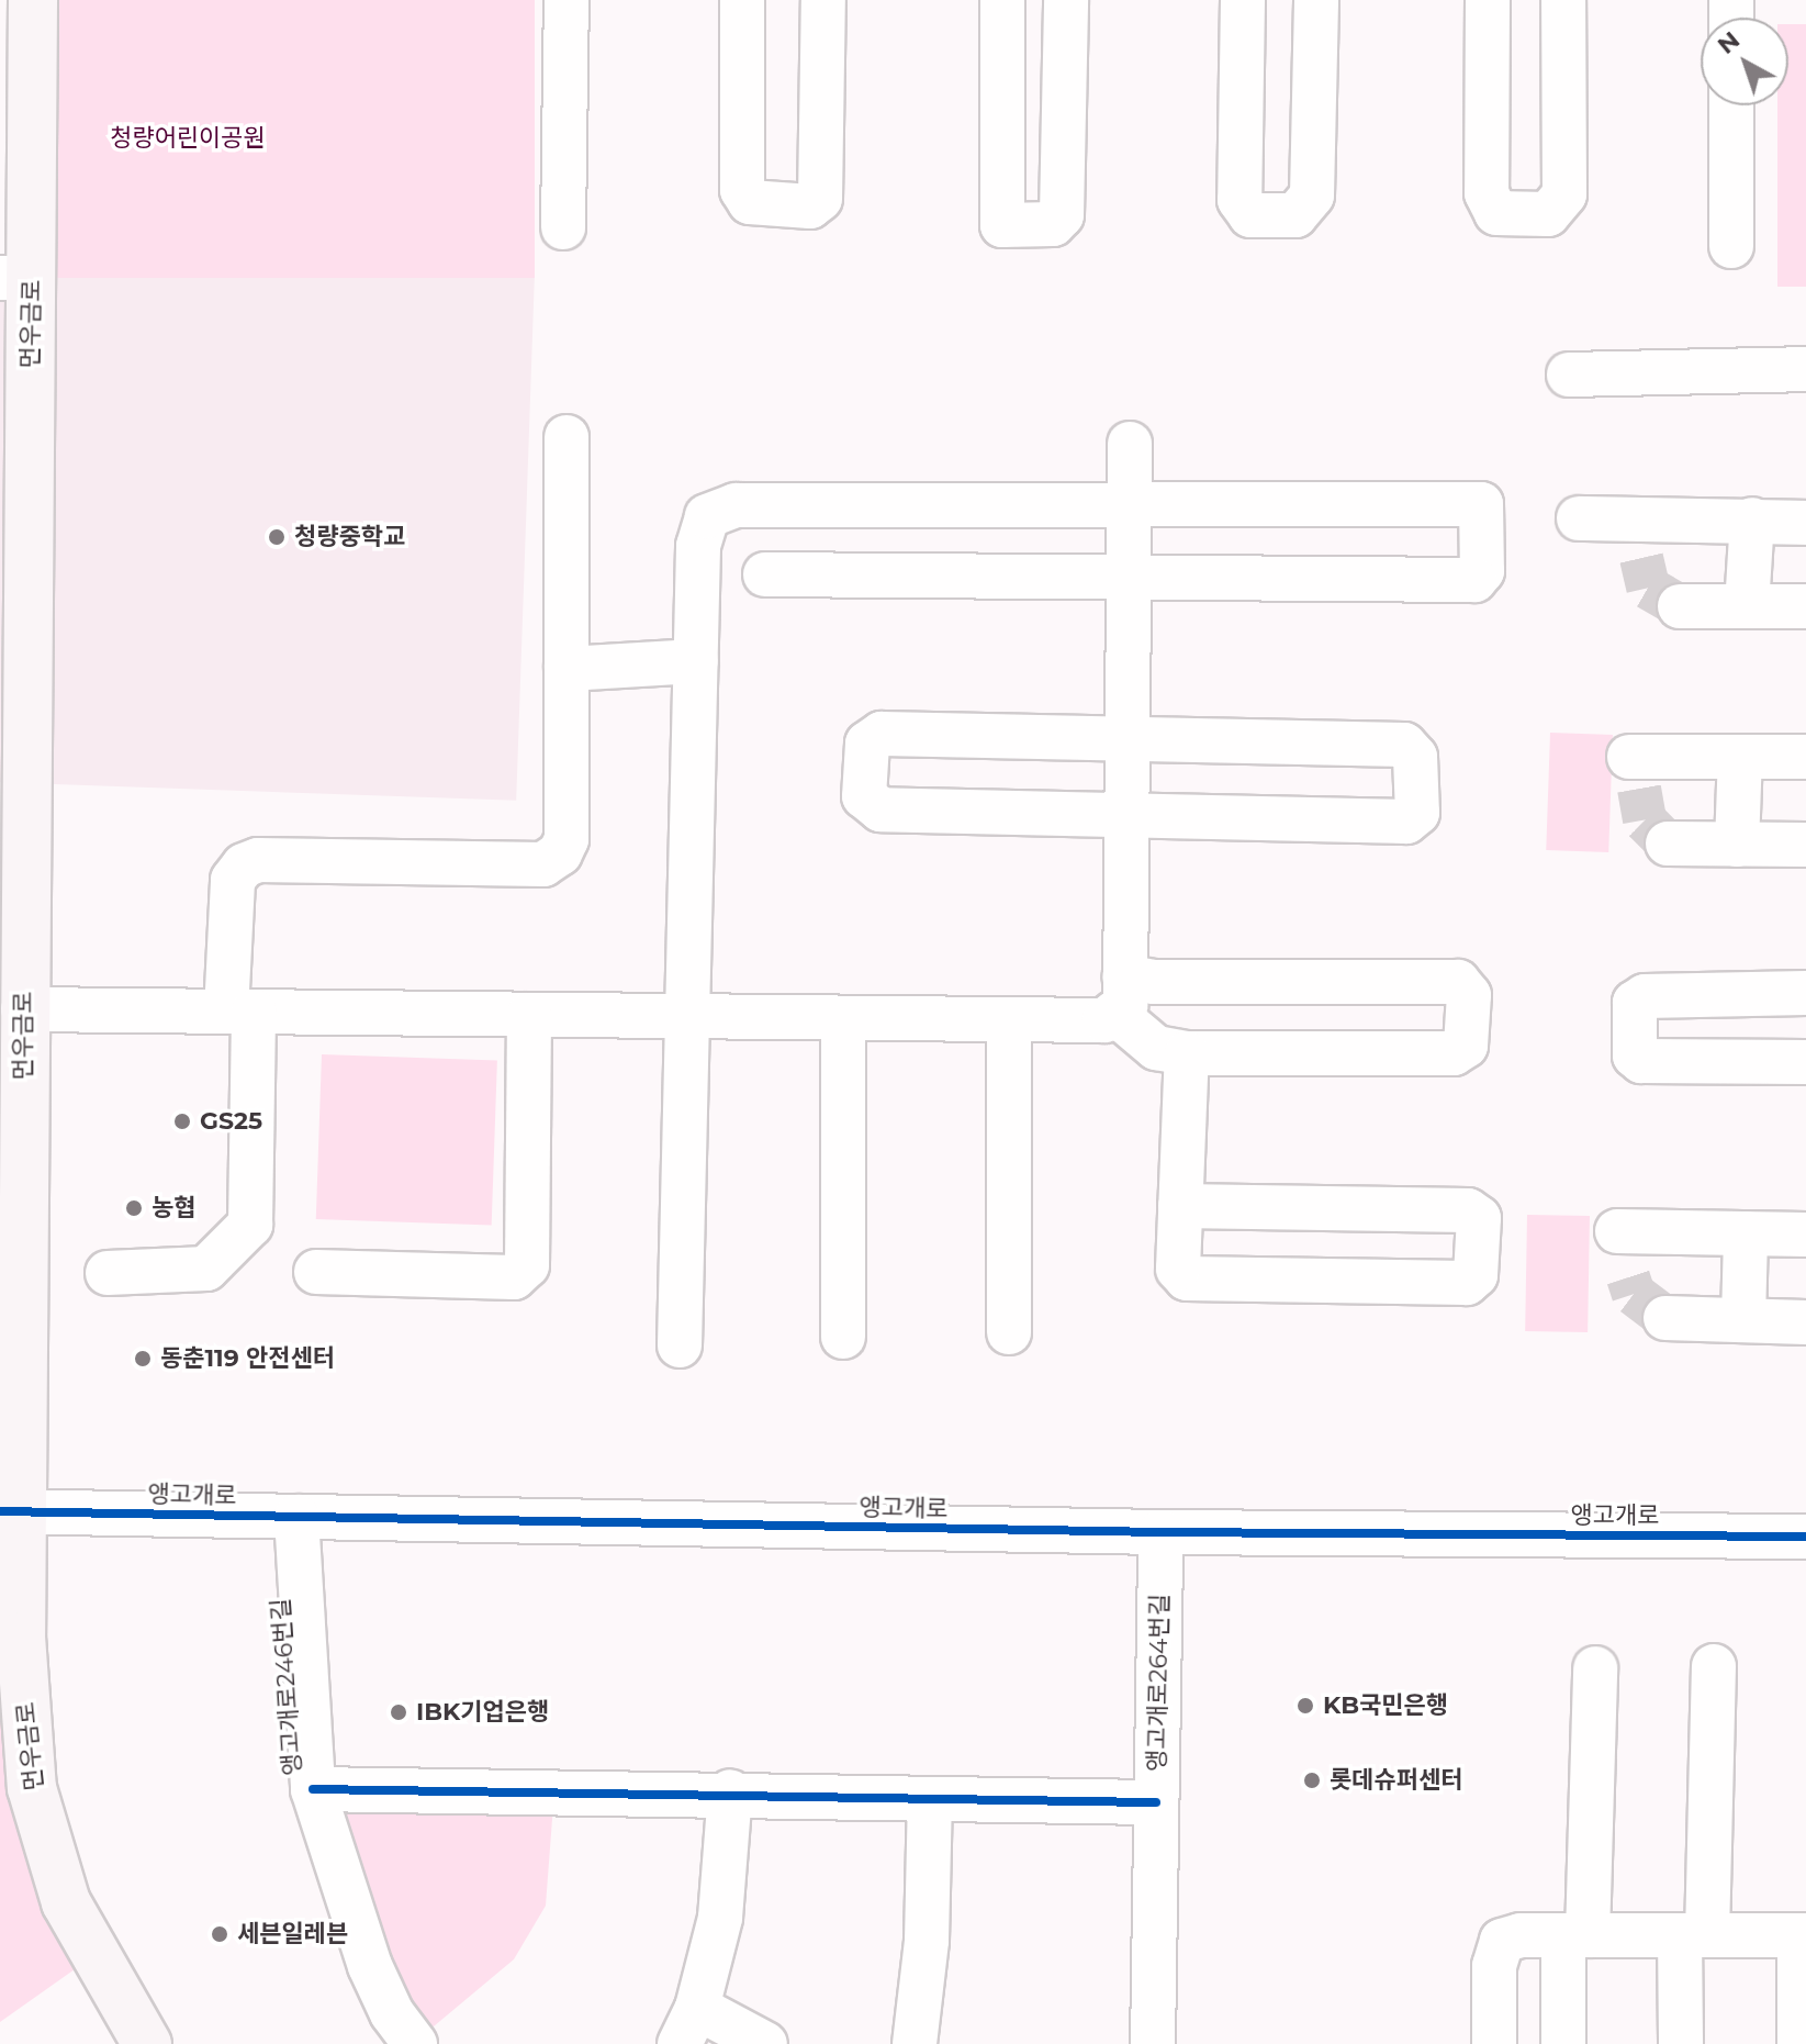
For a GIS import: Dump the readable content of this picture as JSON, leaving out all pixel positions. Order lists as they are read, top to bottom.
{
  "streets": {
    "main road": ["먼우금로"],
    "street": ["앵고개로", "앵고개로264번길", "앵고개로246번길"]
  },
  "crossings": [
    ["먼우금로", "앵고개로"],
    ["앵고개로", "앵고개로264번길"],
    ["앵고개로", "앵고개로246번길"]
  ],
  "parks": ["청량어린이공원"],
  "places": [
    "청량중학교",
    "GS25",
    "농협",
    "동춘119 안전센터",
    "KB국민은행",
    "IBK기업은행",
    "롯데슈퍼센터",
    "세븐일레븐"
  ],
  "north": "top left"
}
